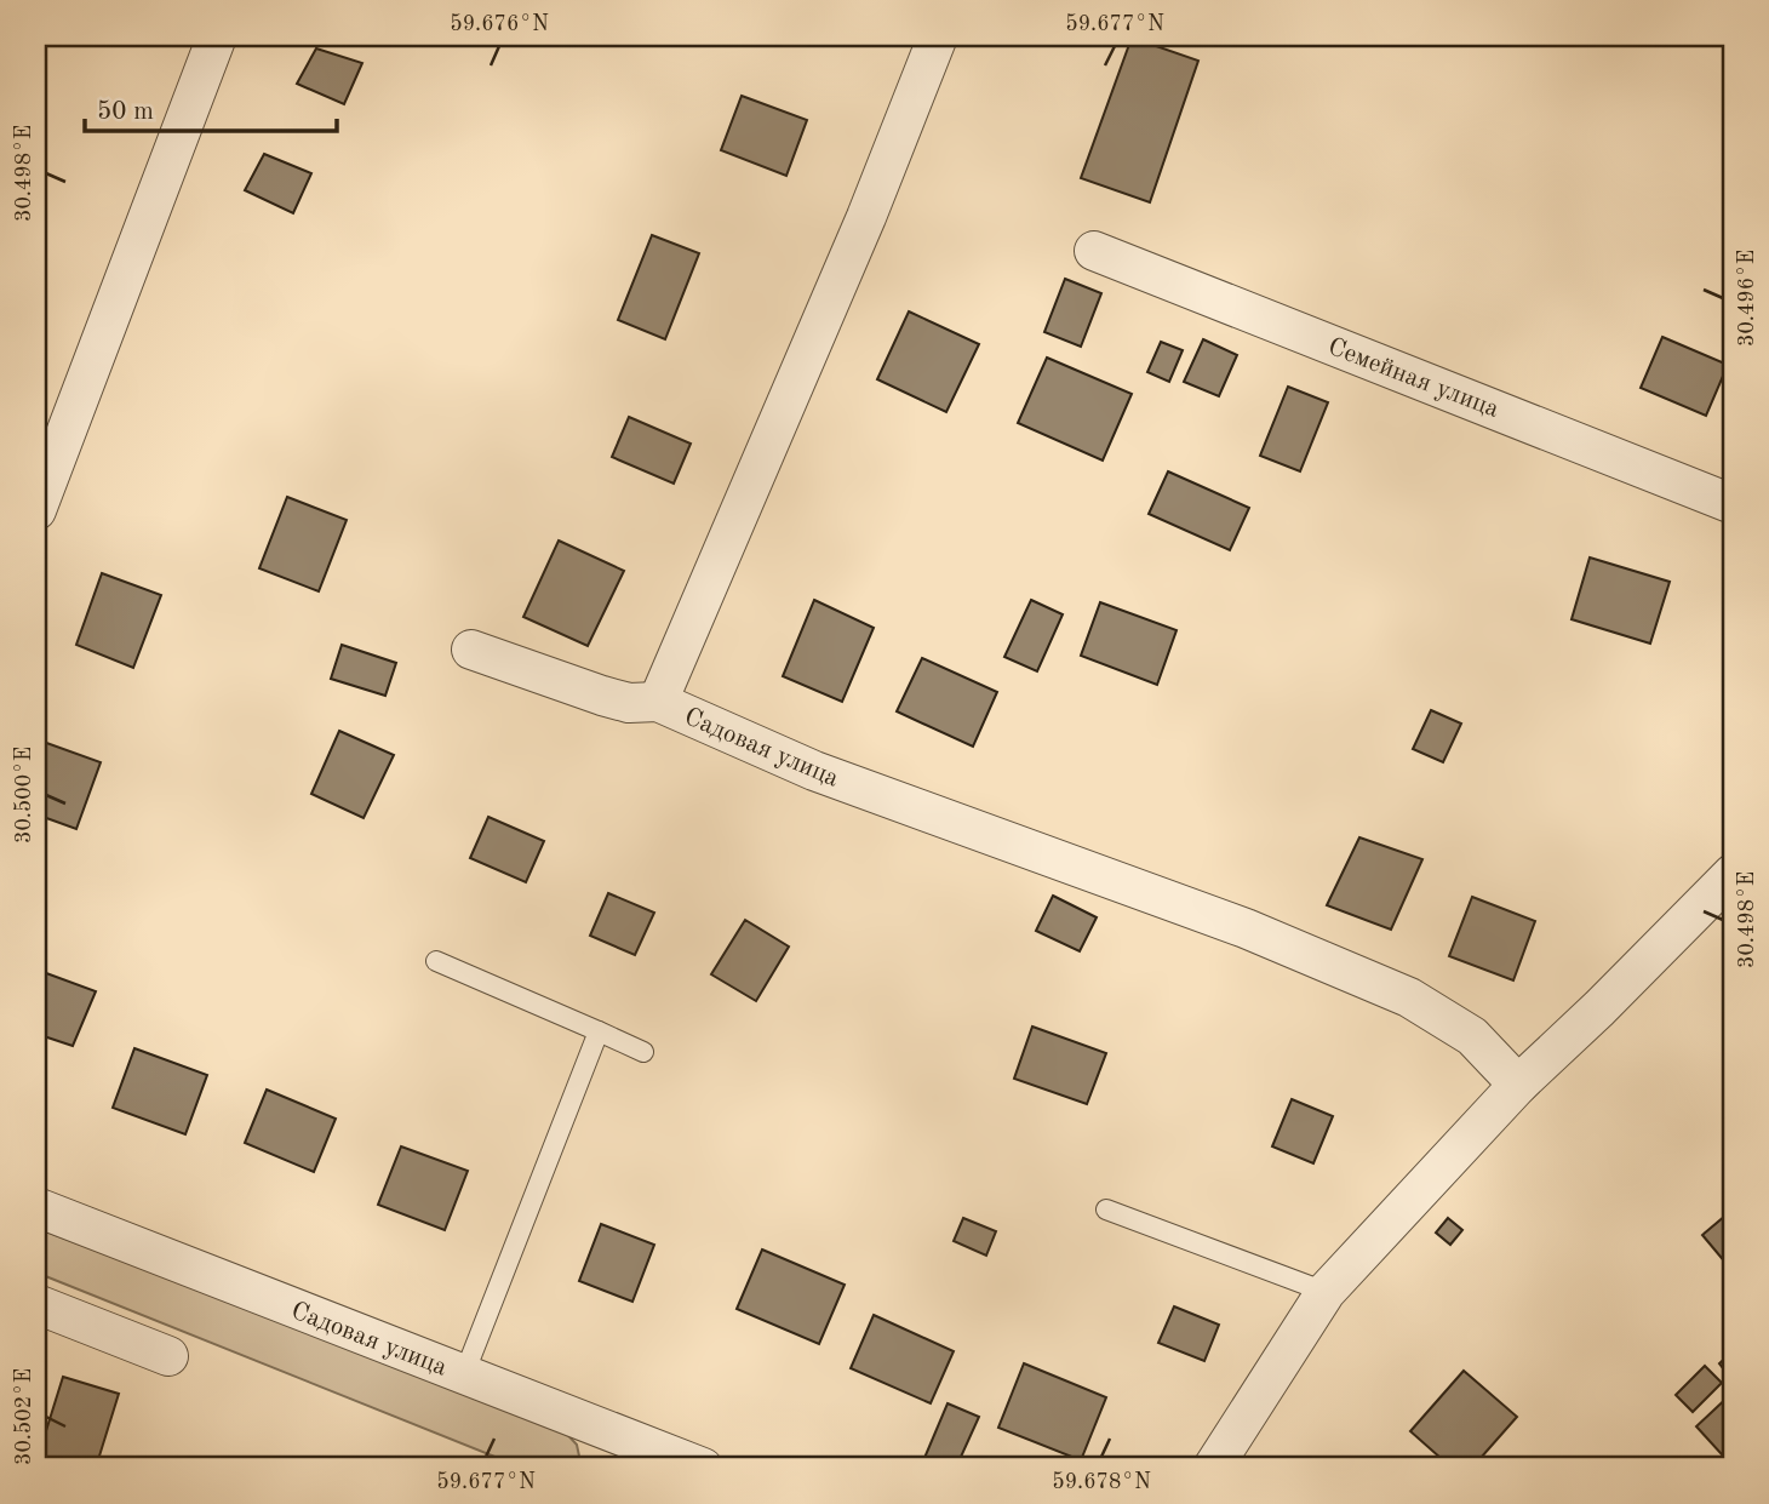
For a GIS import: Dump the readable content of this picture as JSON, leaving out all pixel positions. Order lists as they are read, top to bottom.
{
  "streets": {
    "street": ["Семейная улица", "Садовая улица"]
  },
  "scale_bar": "50 m",
  "coordinates": [
    "59.676°N",
    "59.677°N",
    "30.498°E",
    "30.496°E",
    "30.500°E",
    "30.502°E",
    "59.678°N"
  ]
}
